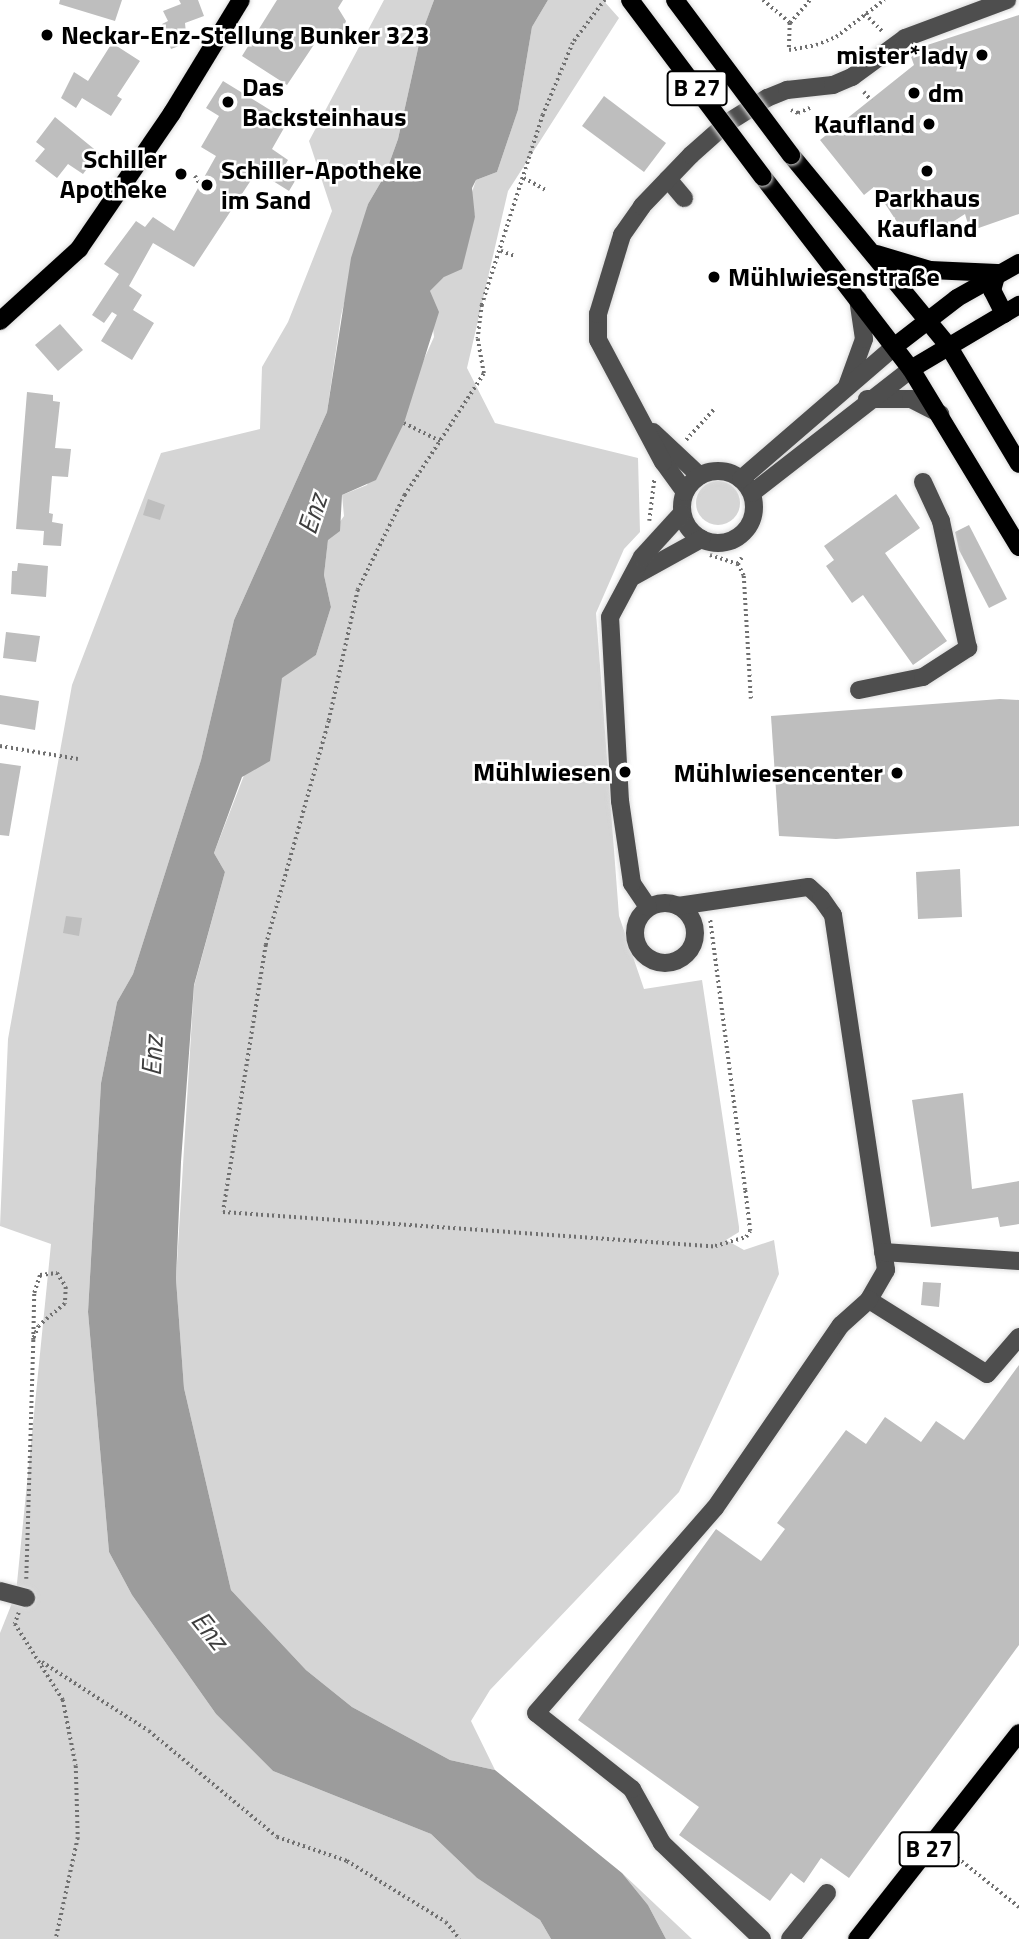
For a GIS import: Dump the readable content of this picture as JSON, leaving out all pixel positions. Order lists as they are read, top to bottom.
{
  "streets": {
    "main road": ["B 27"]
  },
  "water": ["Enz"],
  "places": [
    "Neckar-Enz-Stellung Bunker 323",
    "mister*lady",
    "dm",
    "Das Backsteinhaus",
    "Kaufland",
    "Parkhaus Kaufland",
    "Schiller Apotheke",
    "Schiller-Apotheke im Sand",
    "Mühlwiesenstraße",
    "Mühlwiesen",
    "Mühlwiesencenter"
  ]
}
